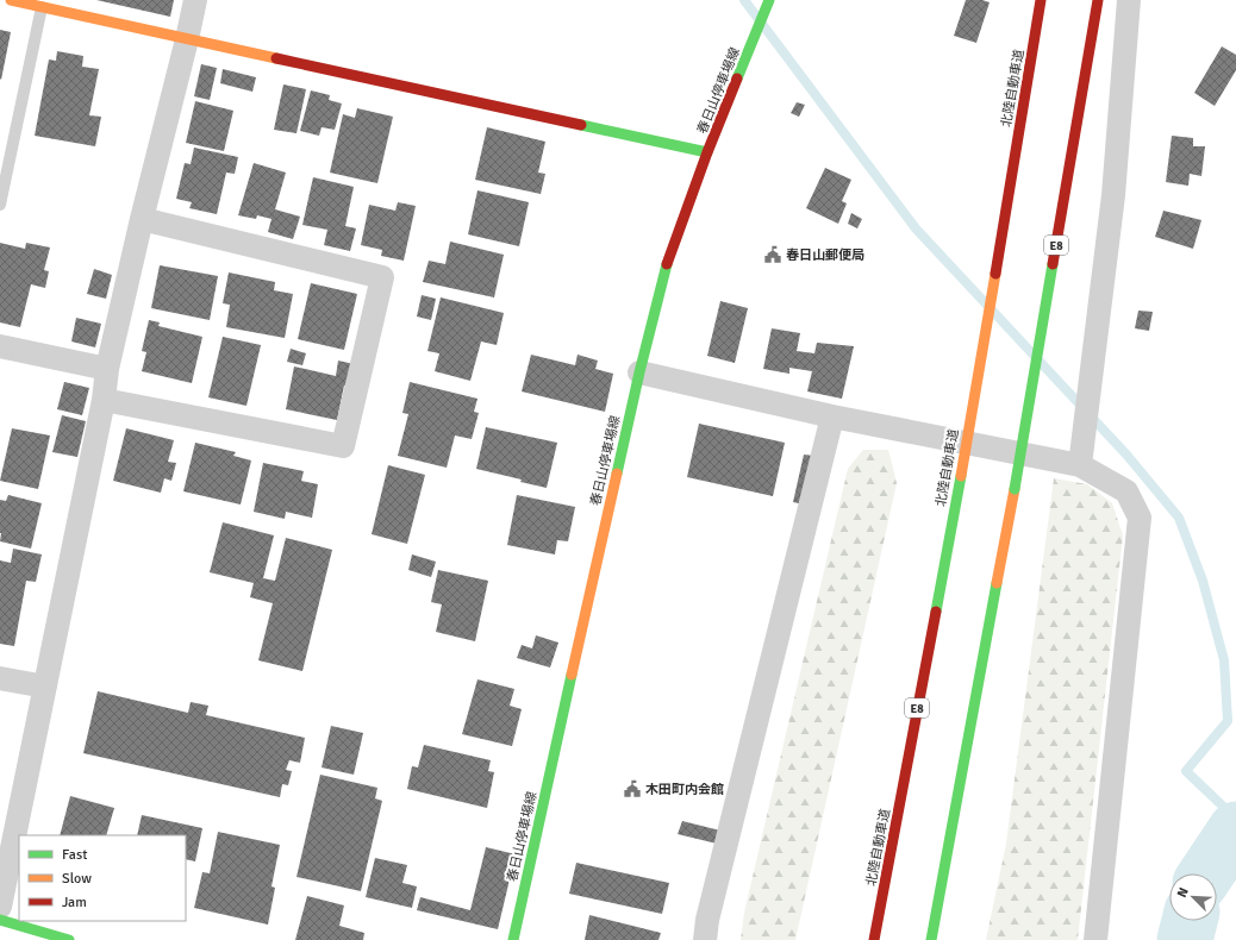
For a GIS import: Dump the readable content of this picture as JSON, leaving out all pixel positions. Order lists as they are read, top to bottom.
{
  "streets": {
    "main road": ["北陸自動車道", "春日山停車場線", "E8"]
  },
  "places": {
    "public building": ["春日山郵便局", "木田町内会館"]
  },
  "legend": ["Fast", "Slow", "Jam"],
  "north": "top left"
}
